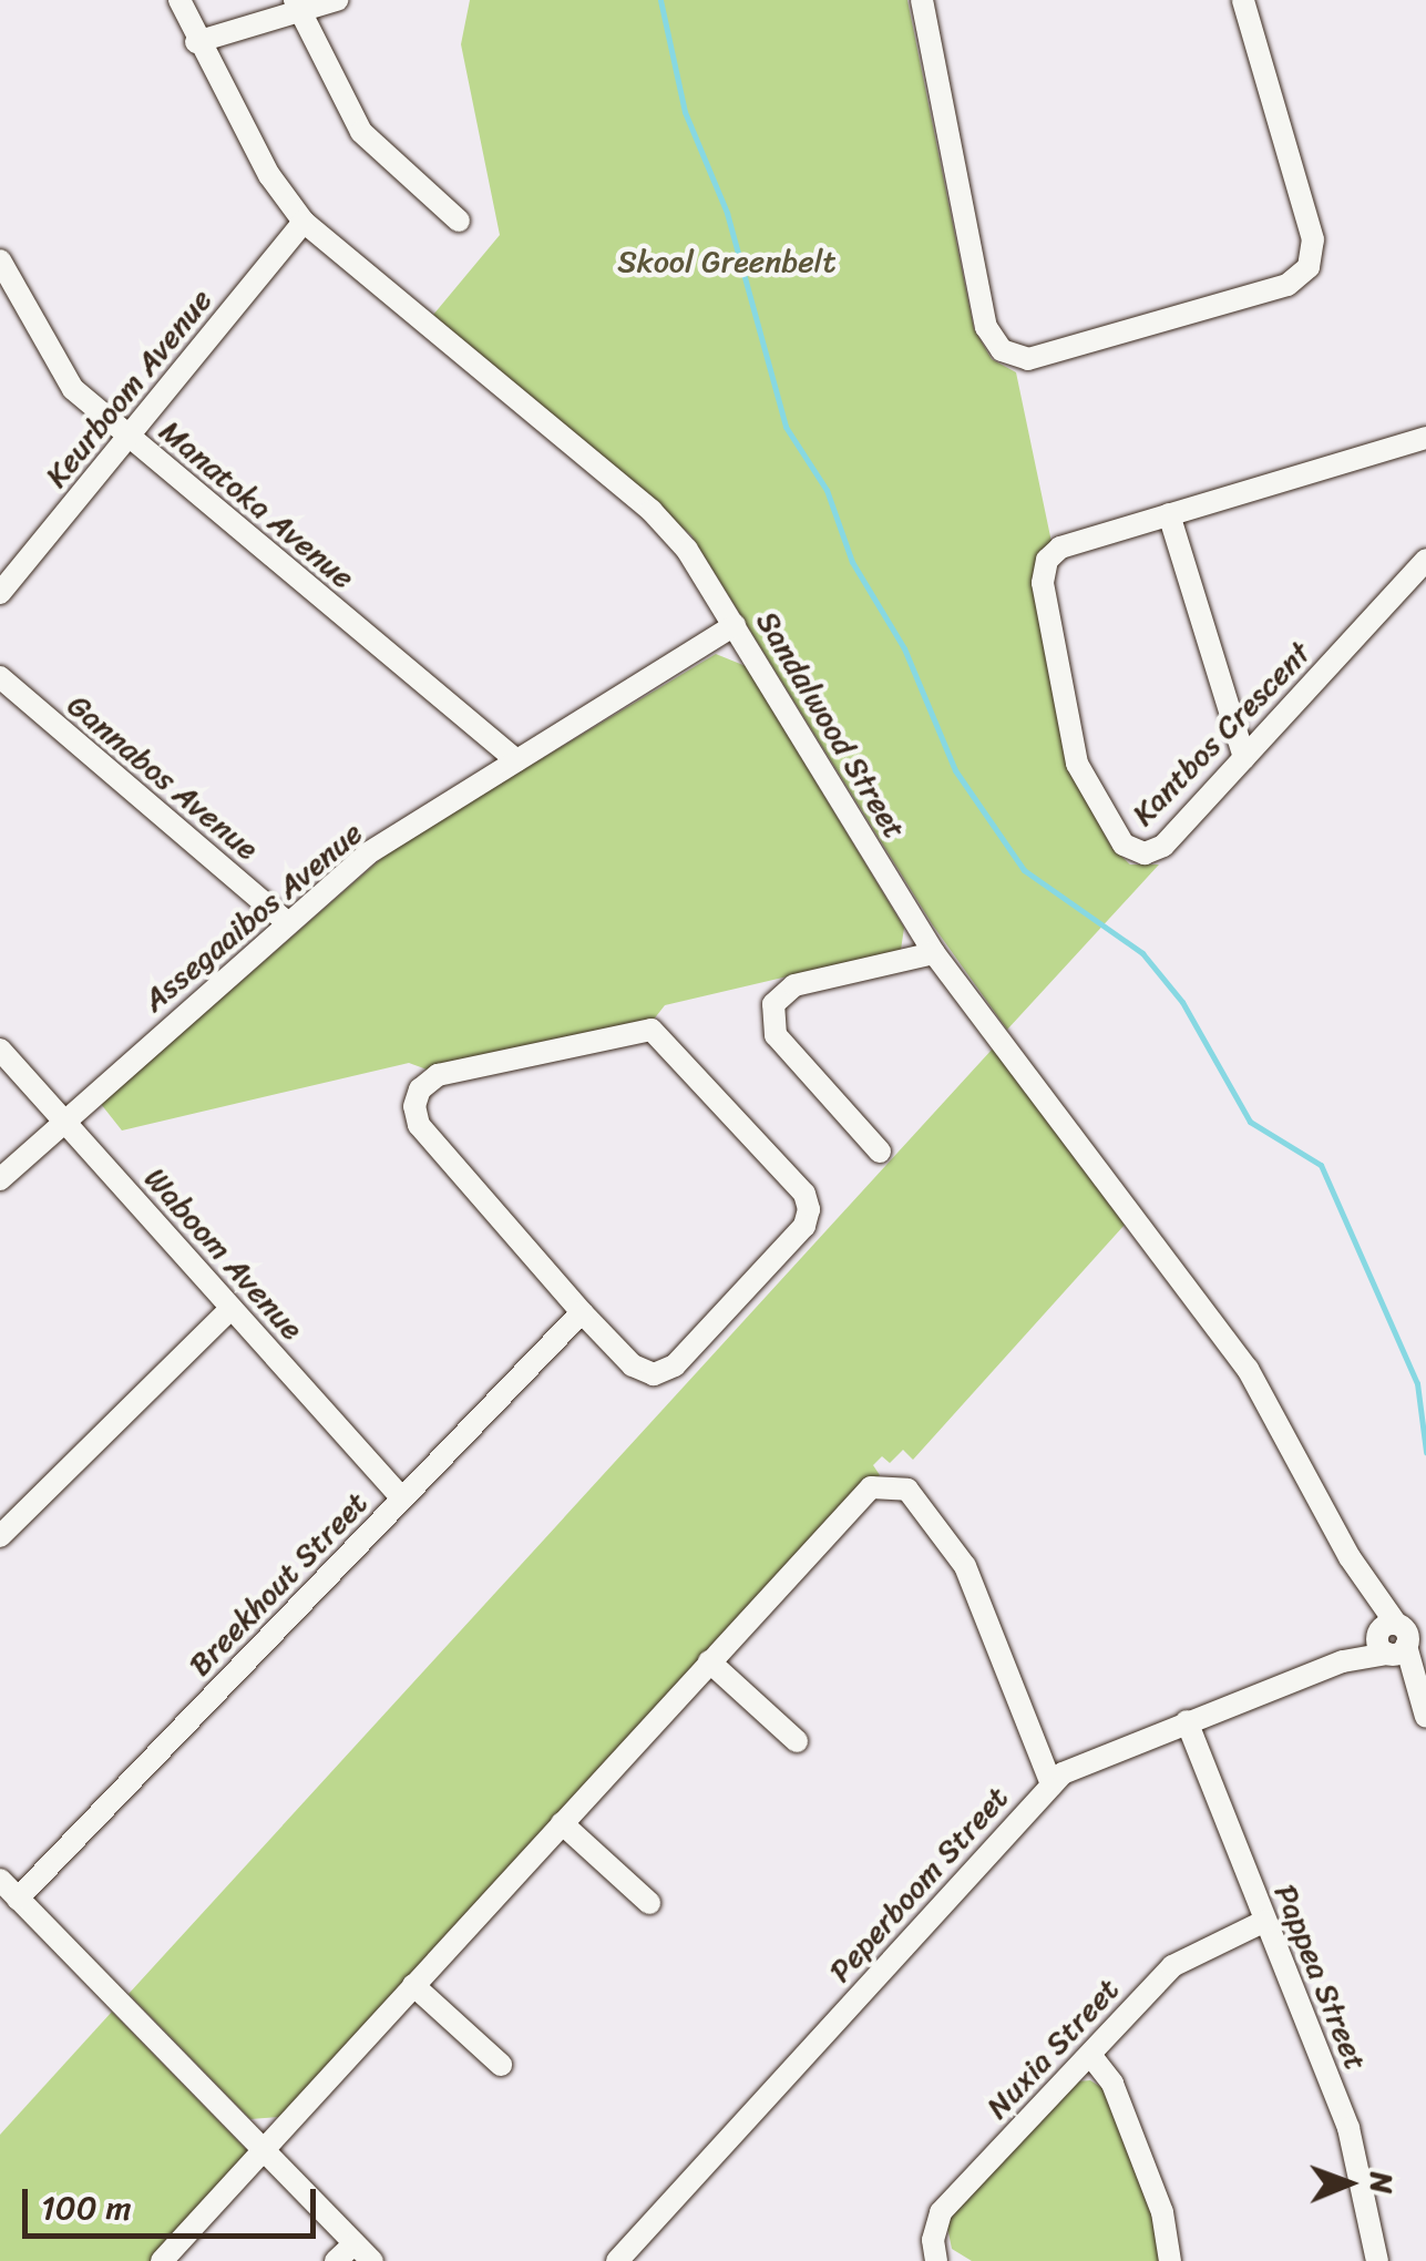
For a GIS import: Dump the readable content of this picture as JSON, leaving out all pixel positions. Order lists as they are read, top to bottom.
{
  "streets": {
    "street": [
      "Keurboom Avenue",
      "Manatoka Avenue",
      "Sandalwood Street",
      "Kantbos Crescent",
      "Gannabos Avenue",
      "Assegaaibos Avenue",
      "Waboom Avenue",
      "Breekhout Street",
      "Peperboom Street",
      "Pappea Street",
      "Nuxia Street"
    ]
  },
  "crossings": [
    ["Keurboom Avenue", "Manatoka Avenue"],
    ["Keurboom Avenue", "Sandalwood Street"],
    ["Manatoka Avenue", "Assegaaibos Avenue"],
    ["Sandalwood Street", "Assegaaibos Avenue"],
    ["Sandalwood Street", "Peperboom Street"],
    ["Gannabos Avenue", "Assegaaibos Avenue"],
    ["Assegaaibos Avenue", "Waboom Avenue"],
    ["Waboom Avenue", "Breekhout Street"],
    ["Peperboom Street", "Pappea Street"],
    ["Pappea Street", "Nuxia Street"]
  ],
  "parks": ["Skool Greenbelt"],
  "scale_bar": "100 m",
  "north": "right"
}
